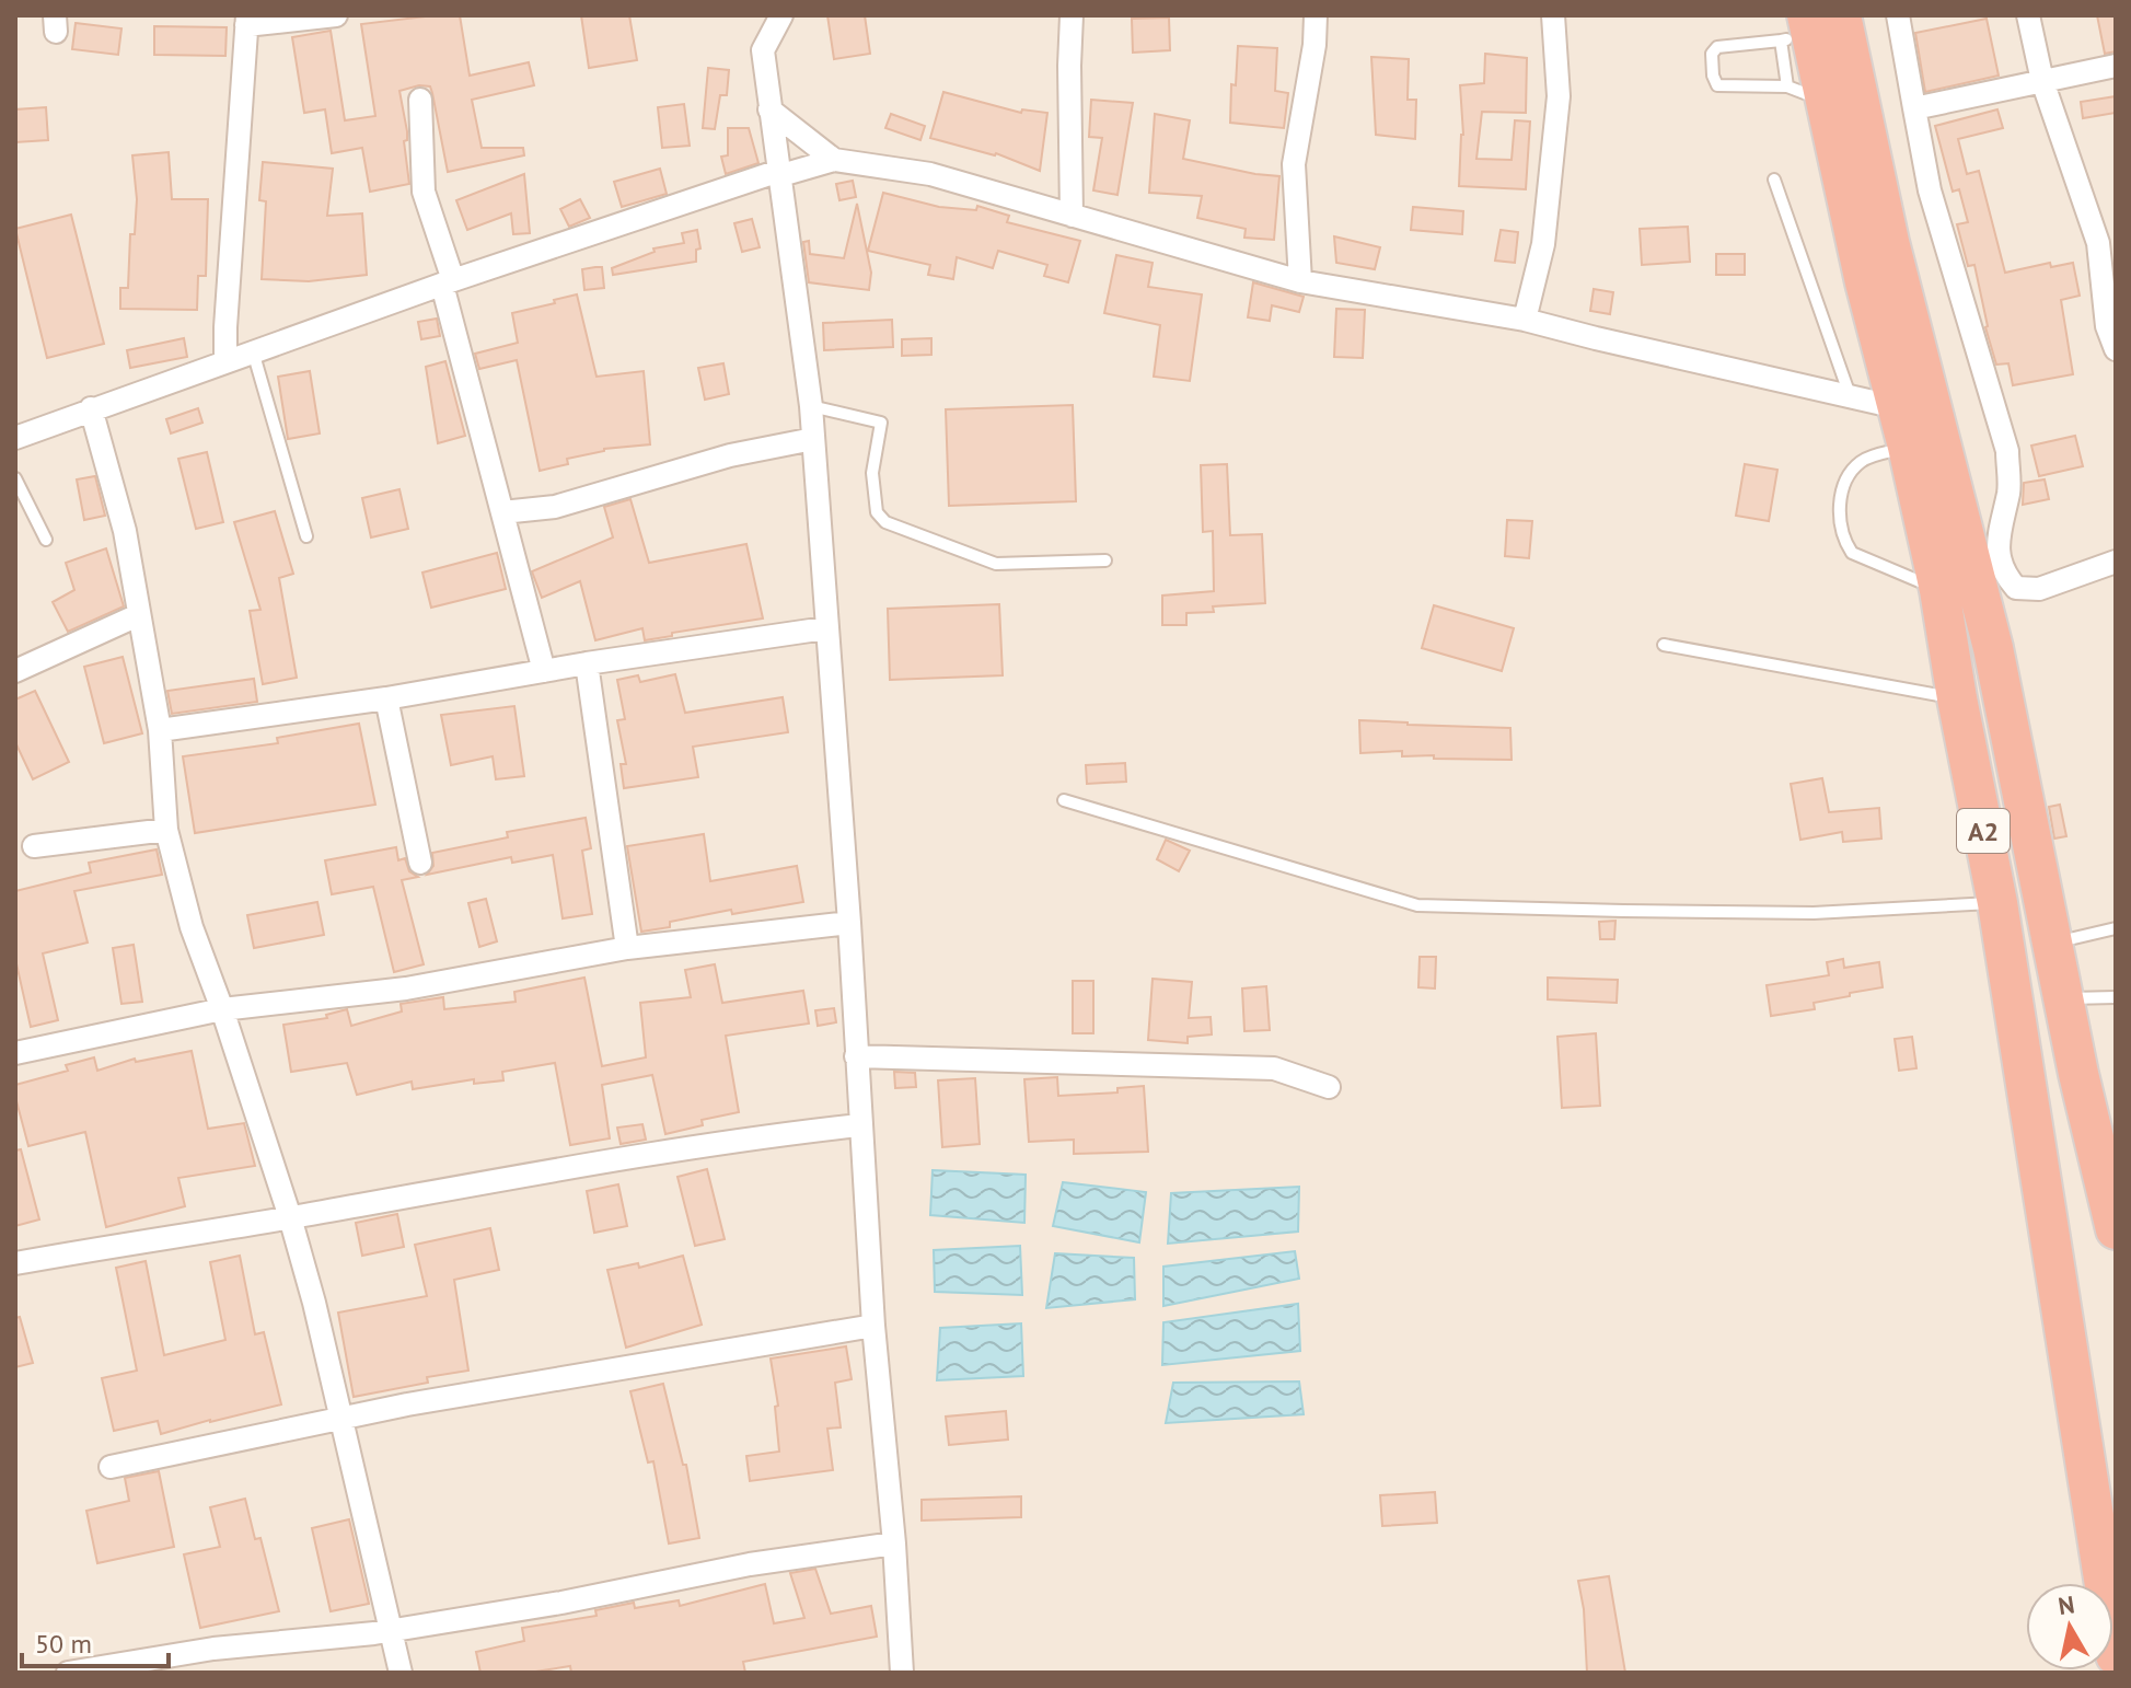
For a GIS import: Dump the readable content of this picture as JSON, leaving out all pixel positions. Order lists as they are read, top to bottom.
{
  "streets": {
    "highway": ["A2"]
  },
  "scale_bar": "50 m",
  "north": "top"
}
